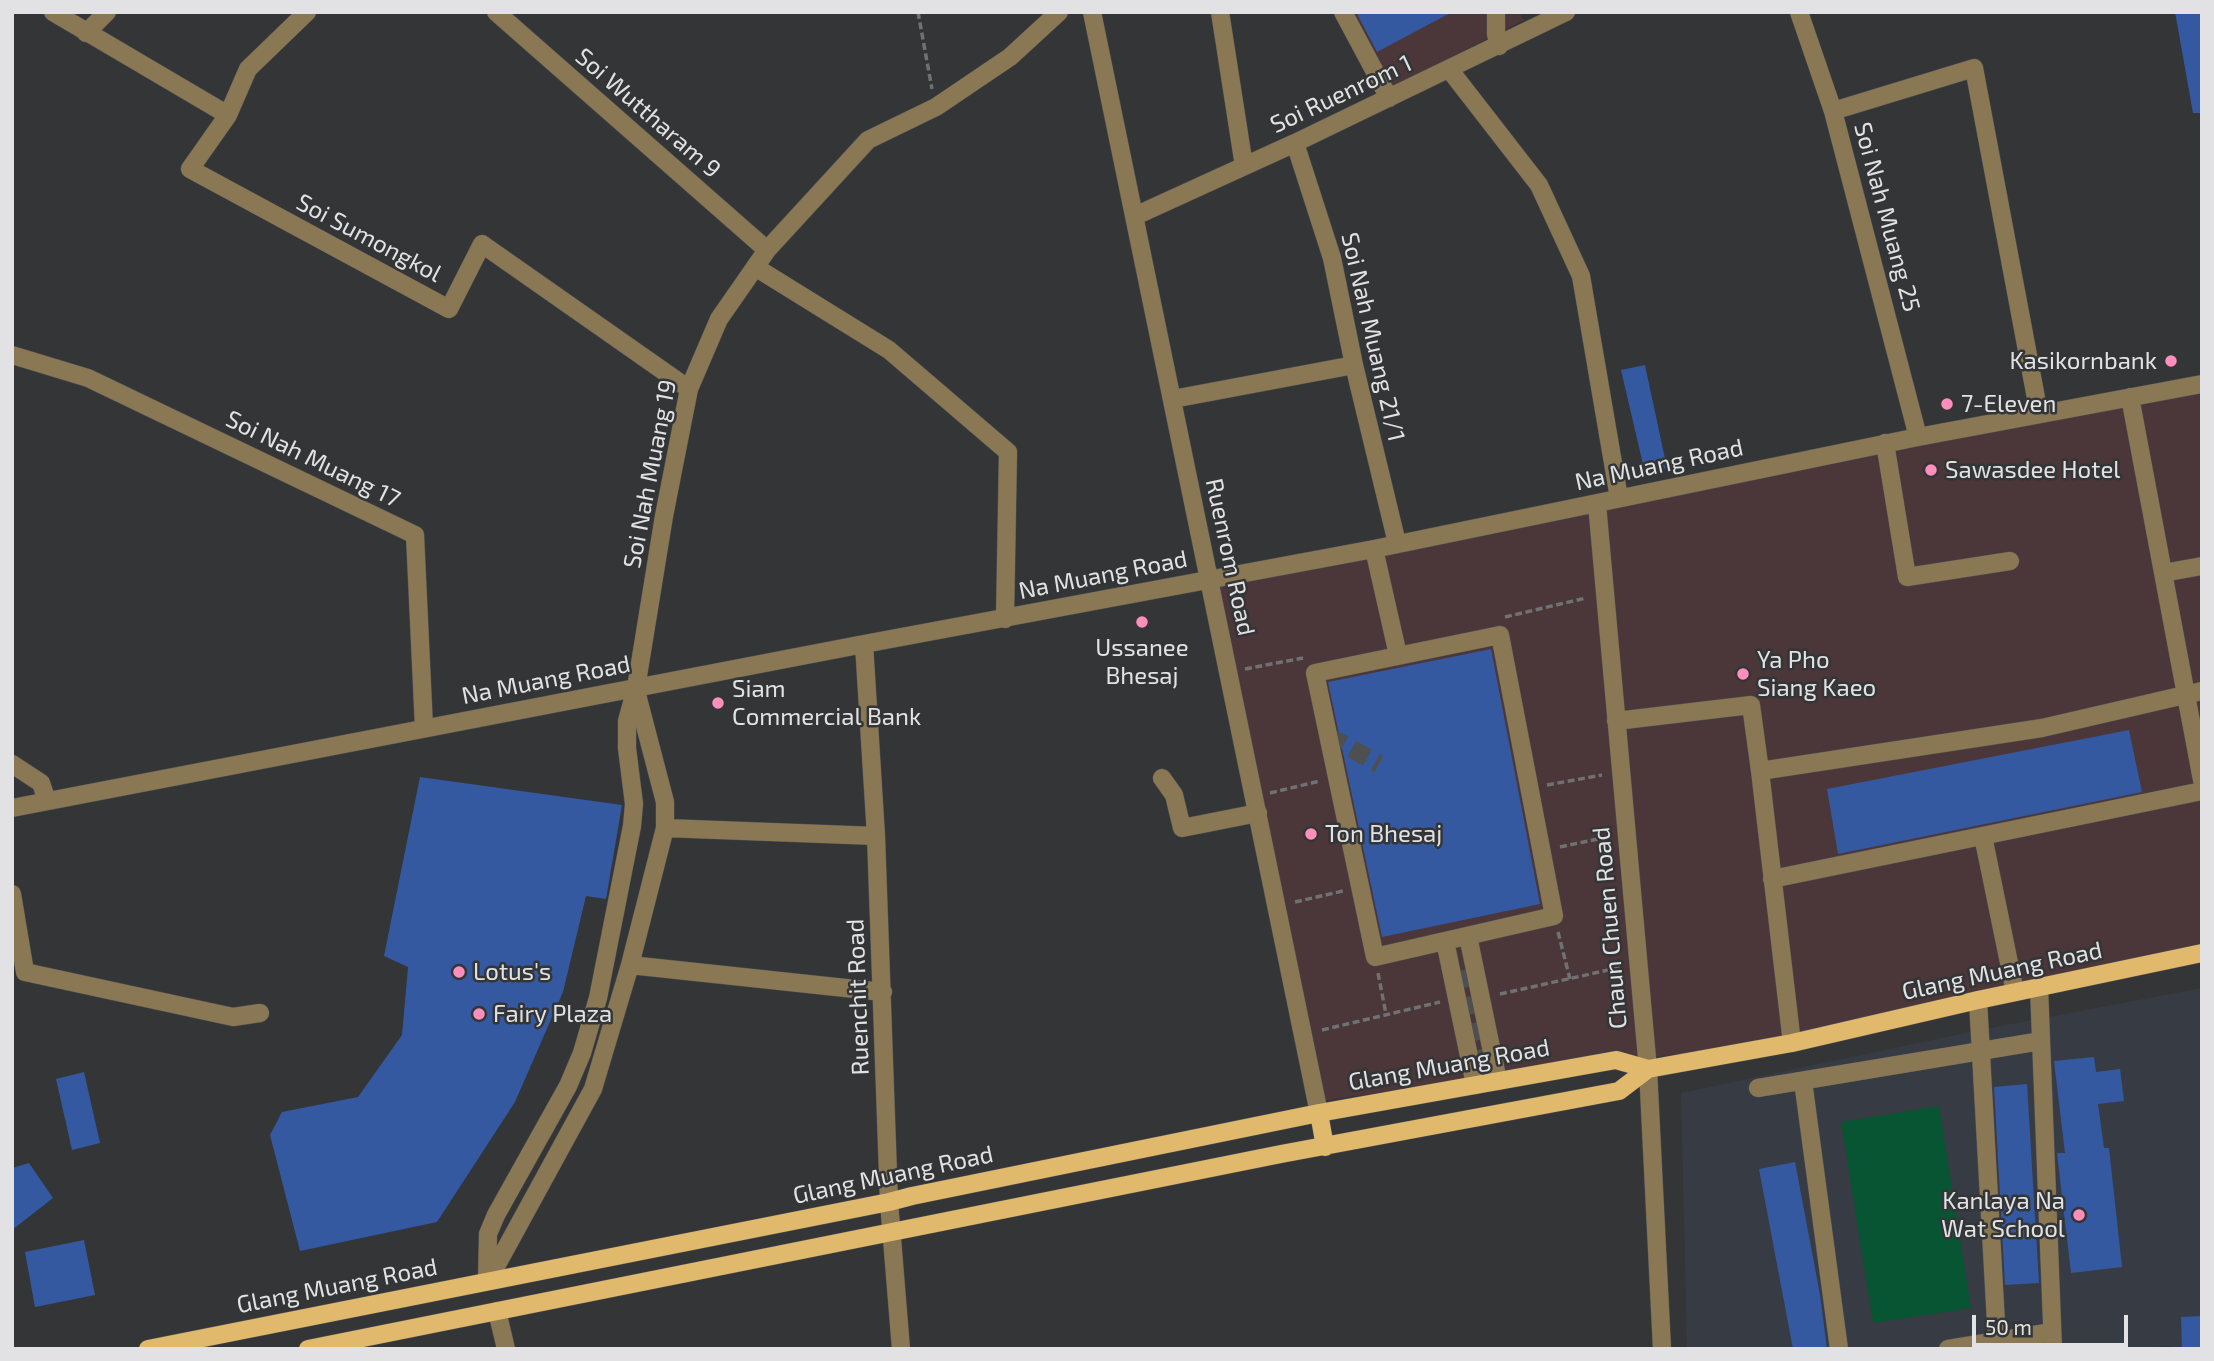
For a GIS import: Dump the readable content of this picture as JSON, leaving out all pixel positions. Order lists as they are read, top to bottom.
{
  "streets": {
    "main road": ["Glang Muang Road"],
    "street": [
      "Soi Ruenrom 1",
      "Soi Wuttharam 9",
      "Soi Nah Muang 25",
      "Soi Sumongkol",
      "Soi Nah Muang 21/1",
      "Soi Nah Muang 17",
      "Na Muang Road",
      "Soi Nah Muang 19",
      "Ruenrom Road",
      "Chaun Chuen Road",
      "Ruenchit Road"
    ]
  },
  "crossings": [
    ["Soi Ruenrom 1", "Soi Nah Muang 21/1"],
    ["Soi Ruenrom 1", "Ruenrom Road"],
    ["Soi Wuttharam 9", "Soi Nah Muang 19"],
    ["Soi Nah Muang 25", "Na Muang Road"],
    ["Soi Sumongkol", "Soi Nah Muang 19"],
    ["Soi Nah Muang 21/1", "Na Muang Road"],
    ["Soi Nah Muang 17", "Na Muang Road"],
    ["Na Muang Road", "Soi Nah Muang 19"],
    ["Na Muang Road", "Ruenrom Road"],
    ["Na Muang Road", "Chaun Chuen Road"],
    ["Na Muang Road", "Ruenchit Road"],
    ["Soi Nah Muang 19", "Glang Muang Road"],
    ["Ruenrom Road", "Glang Muang Road"],
    ["Chaun Chuen Road", "Glang Muang Road"],
    ["Glang Muang Road", "Ruenchit Road"]
  ],
  "places": [
    "Kasikornbank",
    "7-Eleven",
    "Sawasdee Hotel",
    "Ussanee Bhesaj",
    "Ya Pho Siang Kaeo",
    "Siam Commercial Bank",
    "Ton Bhesaj",
    "Lotus's",
    "Fairy Plaza",
    "Kanlaya Na Wat School"
  ],
  "scale_bar": "50 m"
}
